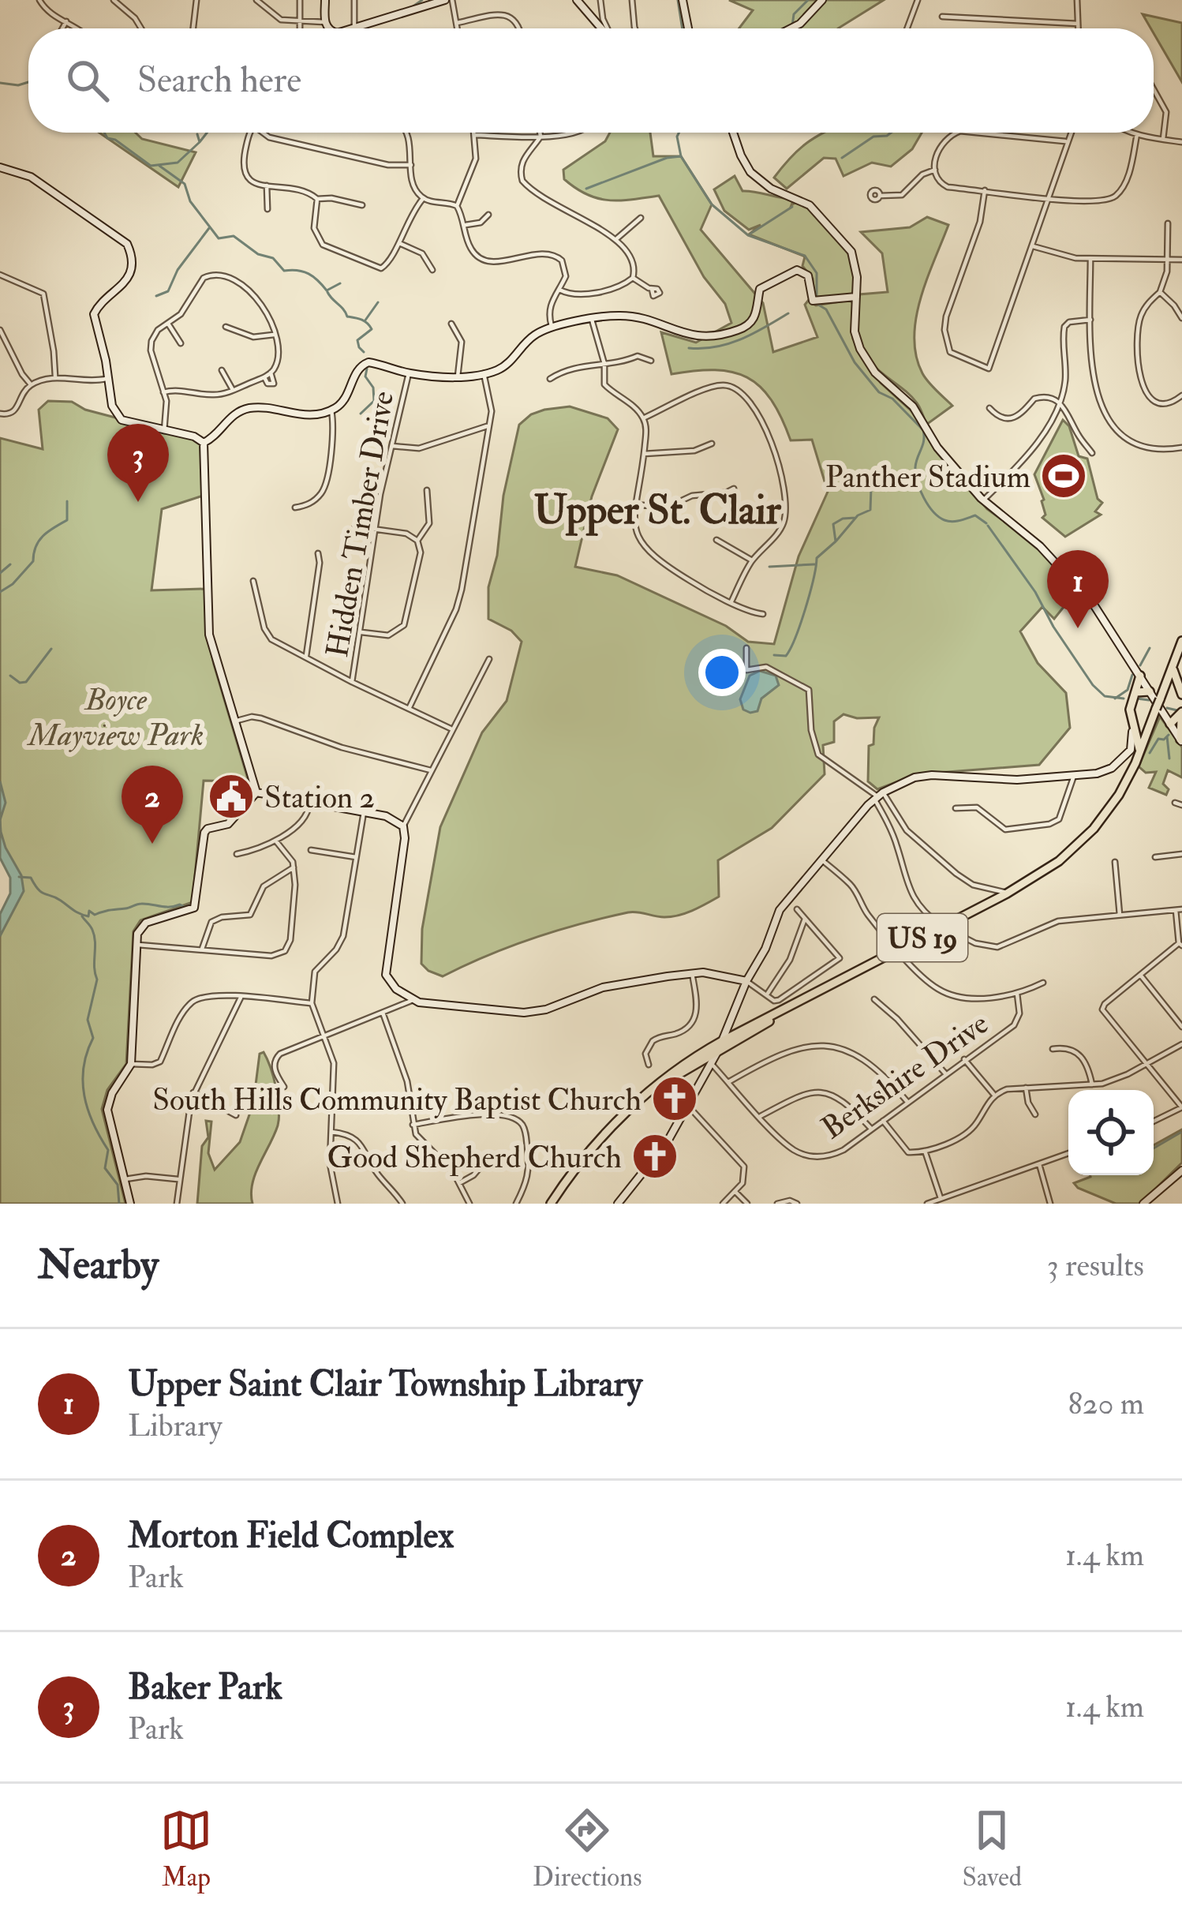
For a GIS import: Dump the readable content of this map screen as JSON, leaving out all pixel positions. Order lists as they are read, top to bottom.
{
  "streets": {
    "main road": ["US 19"],
    "street": ["Hidden Timber Drive", "Berkshire Drive"]
  },
  "districts": ["Upper St. Clair"],
  "parks": ["Boyce Mayview Park"],
  "places": {
    "sports": ["Panther Stadium"],
    "public building": ["Station 2"],
    "church": ["South Hills Community Baptist Church", "Good Shepherd Church"]
  },
  "page": {
    "search": "Search here",
    "pins": ["3", "1", "2"],
    "heading": ["Nearby", "3 results"],
    "list": [
      {
        "mark": "1",
        "name": "Upper Saint Clair Township Library",
        "note": "Library",
        "value": "820 m"
      },
      {
        "mark": "2",
        "name": "Morton Field Complex",
        "note": "Park",
        "value": "1.4 km"
      },
      {
        "mark": "3",
        "name": "Baker Park",
        "note": "Park",
        "value": "1.4 km"
      }
    ],
    "nav": ["Map", "Directions", "Saved"]
  }
}
